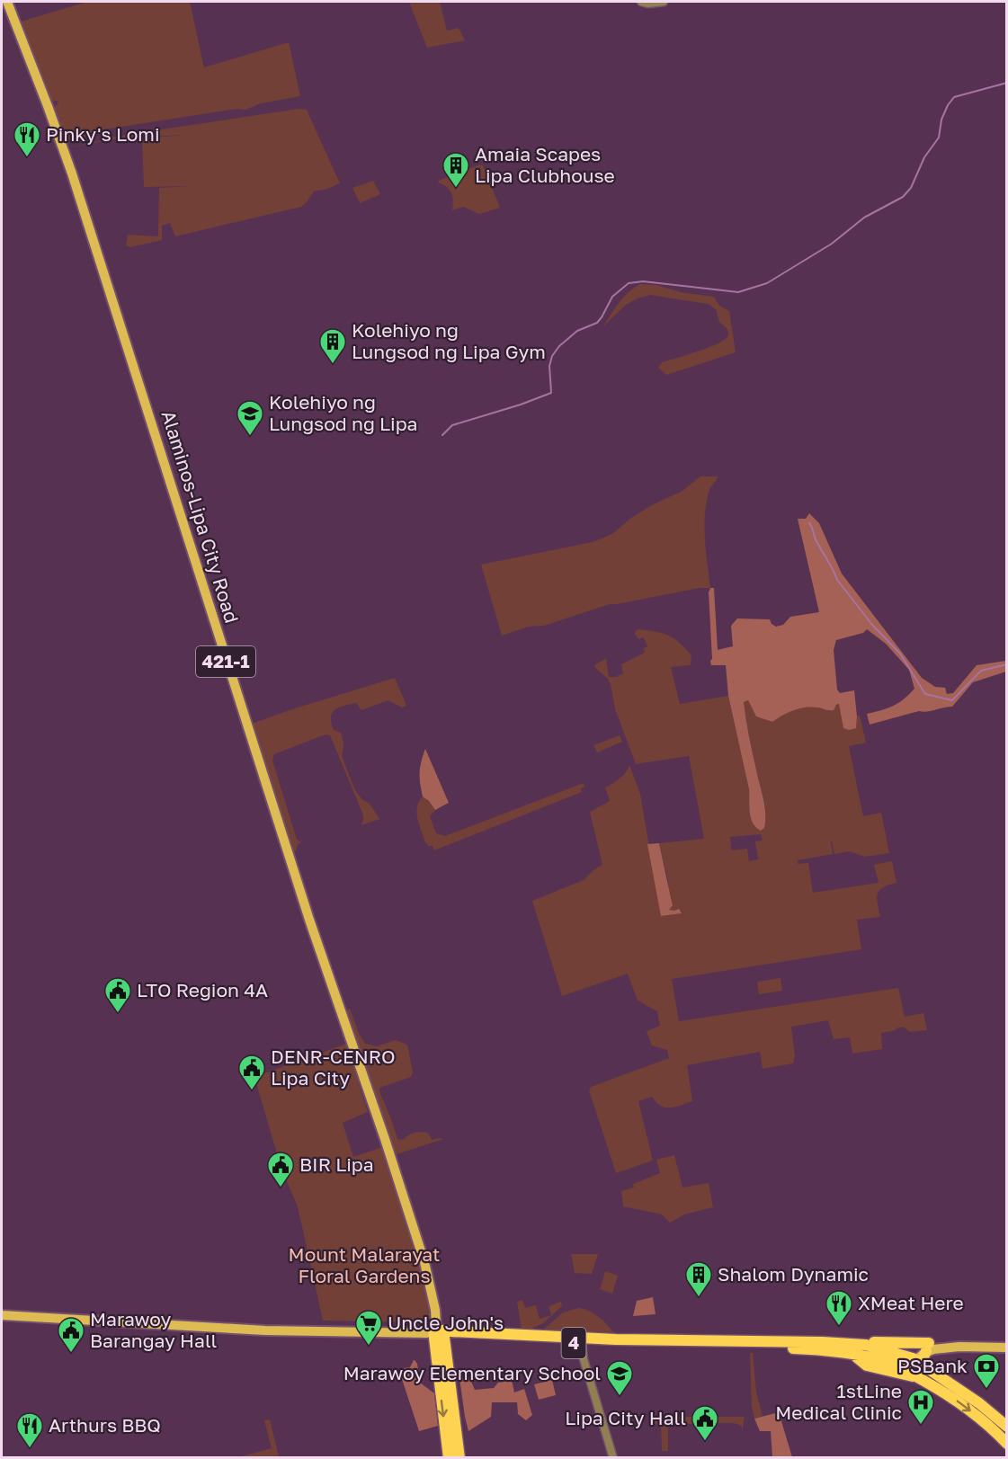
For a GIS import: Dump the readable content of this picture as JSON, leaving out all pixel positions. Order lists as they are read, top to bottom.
{
  "streets": {
    "highway": ["4"],
    "main road": ["Alaminos-Lipa City Road", "421-1"]
  },
  "crossings": [
    ["Alaminos-Lipa City Road", "4"]
  ],
  "parks": ["Mount Malarayat Floral Gardens"],
  "places": {
    "restaurant": ["Pinky's Lomi", "XMeat Here", "Arthurs BBQ"],
    "building": ["Amaia Scapes Lipa Clubhouse", "Kolehiyo ng Lungsod ng Lipa Gym", "Shalom Dynamic"],
    "school or university": ["Kolehiyo ng Lungsod ng Lipa", "Marawoy Elementary School"],
    "public building": [
      "LTO Region 4A",
      "DENR-CENRO Lipa City",
      "BIR Lipa",
      "Marawoy Barangay Hall",
      "Lipa City Hall"
    ],
    "supermarket": ["Uncle John's"],
    "bank": ["PSBank"],
    "hospital": ["1stLine Medical Clinic"]
  }
}
